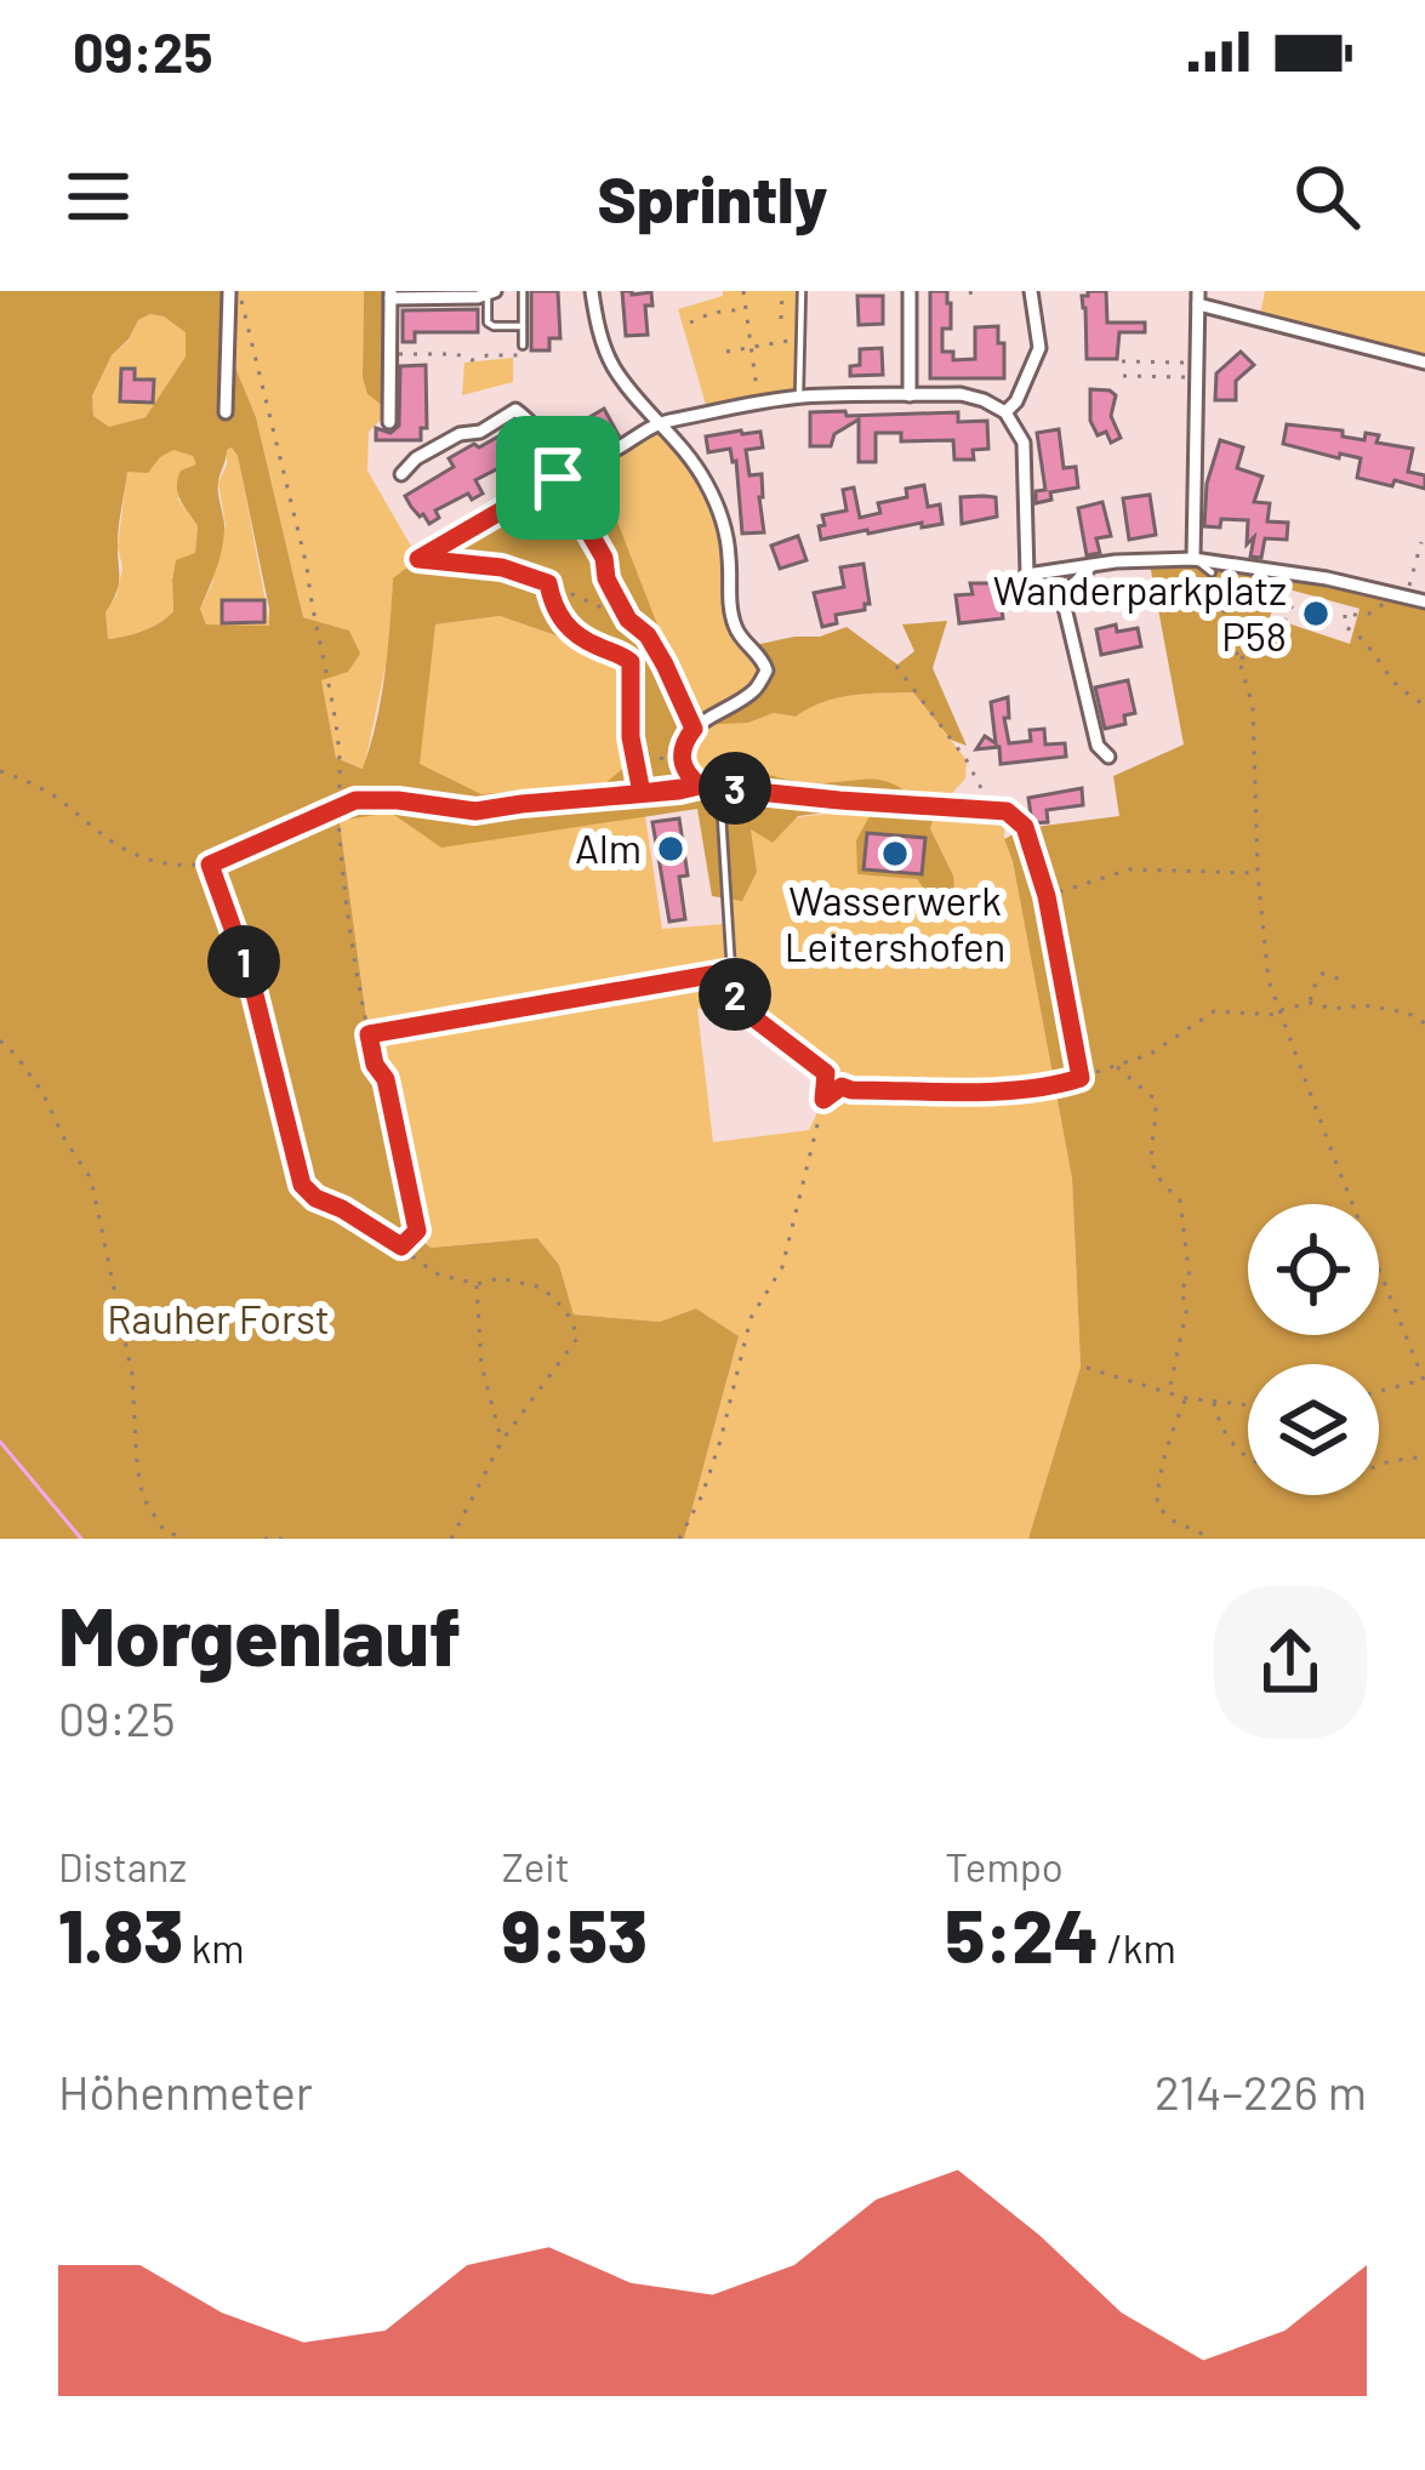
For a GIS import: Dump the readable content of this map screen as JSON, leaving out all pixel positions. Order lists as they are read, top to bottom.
{
  "parks": ["Rauher Forst"],
  "places": ["Wanderparkplatz P58", "Alm", "Wasserwerk Leitershofen"],
  "page": {
    "status": "09:25",
    "header": "Sprintly",
    "pins": ["3", "1", "2"],
    "heading": ["Morgenlauf", "09:25"],
    "stats": [
      ["Distanz", "1.83 km"],
      ["Zeit", "9:53"],
      ["Tempo", "5:24 /km"]
    ],
    "chart": ["Höhenmeter", "214–226 m"]
  }
}
